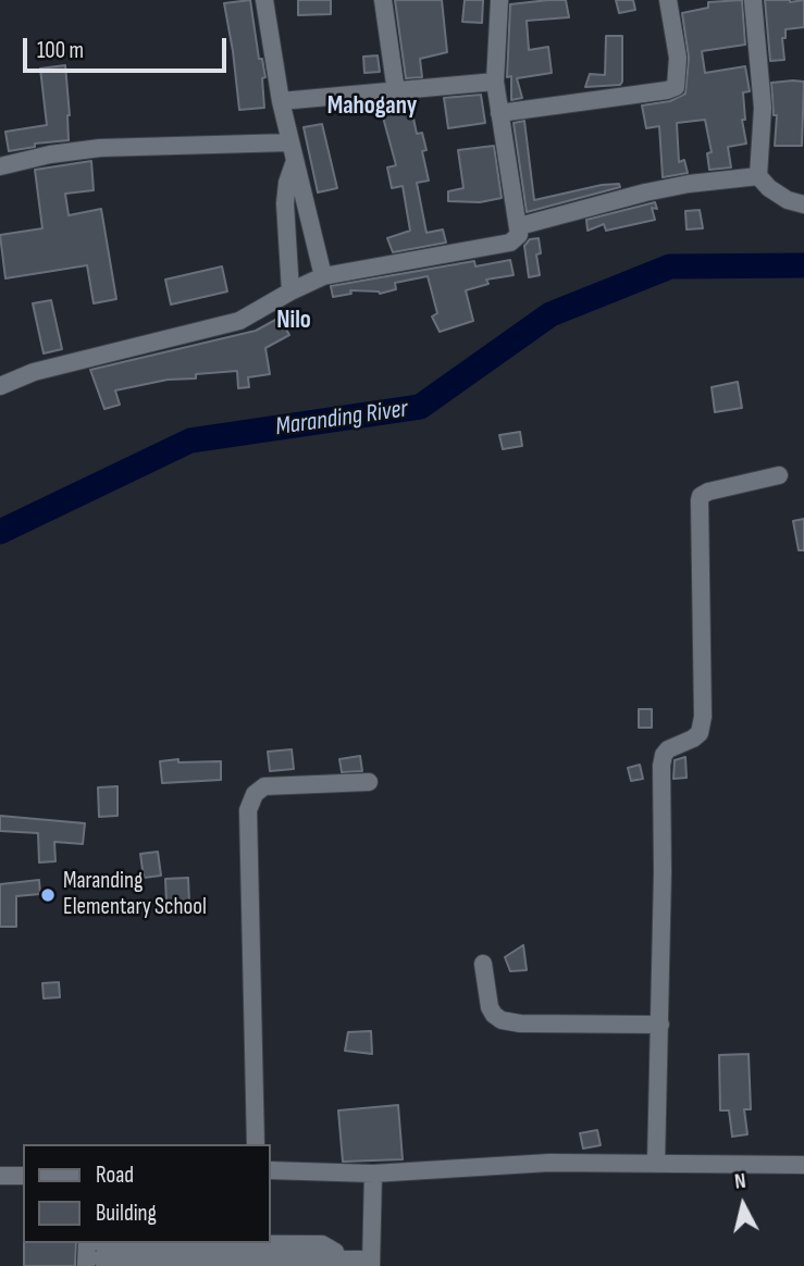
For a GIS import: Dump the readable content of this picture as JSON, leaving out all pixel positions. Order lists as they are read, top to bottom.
{
  "districts": ["Mahogany", "Nilo"],
  "water": ["Maranding River"],
  "places": ["Maranding Elementary School"],
  "legend": ["Road", "Building"],
  "scale_bar": "100 m",
  "north": "top"
}
